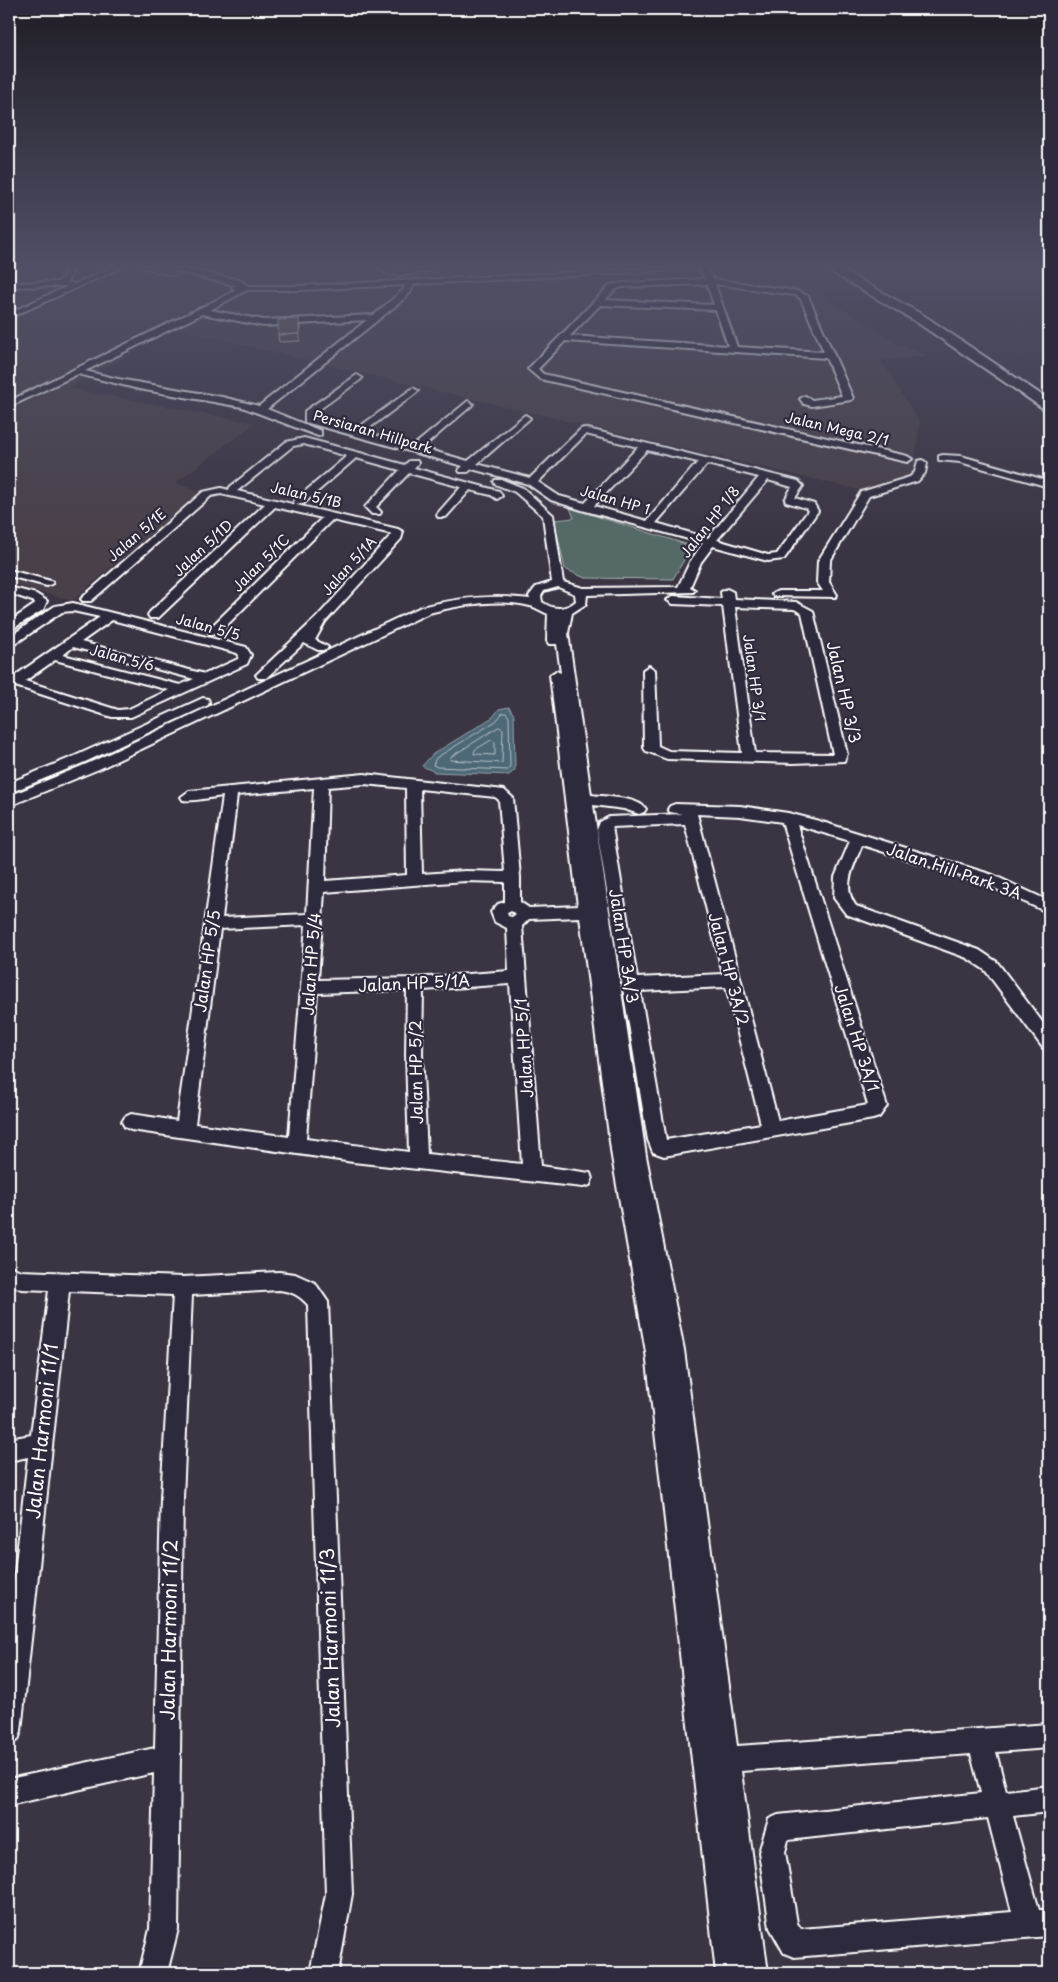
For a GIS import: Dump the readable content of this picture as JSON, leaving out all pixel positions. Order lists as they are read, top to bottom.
{
  "streets": {
    "street": [
      "Jalan Mega 2/1",
      "Persiaran Hillpark",
      "Jalan 5/1B",
      "Jalan HP 1",
      "Jalan HP 1/8",
      "Jalan 5/1E",
      "Jalan 5/1D",
      "Jalan 5/1C",
      "Jalan 5/1A",
      "Jalan 5/5",
      "Jalan 5/6",
      "Jalan HP 3/1",
      "Jalan HP 3/3",
      "Jalan Hill Park 3A",
      "Jalan HP 3A/3",
      "Jalan HP 5/5",
      "Jalan HP 5/4",
      "Jalan HP 3A/2",
      "Jalan HP 5/1A",
      "Jalan HP 3A/1",
      "Jalan HP 5/1",
      "Jalan HP 5/2",
      "Jalan Harmoni 11/1",
      "Jalan Harmoni 11/2",
      "Jalan Harmoni 11/3"
    ]
  },
  "crossings": [
    ["Jalan 5/1B", "Jalan 5/1E"],
    ["Jalan 5/1B", "Jalan 5/1D"],
    ["Jalan 5/1B", "Jalan 5/1C"],
    ["Jalan 5/1B", "Jalan 5/1A"],
    ["Jalan HP 1", "Jalan HP 1/8"],
    ["Jalan 5/5", "Jalan 5/6"],
    ["Jalan HP 3/1", "Jalan HP 3/3"],
    ["Jalan Hill Park 3A", "Jalan HP 3A/3"],
    ["Jalan Hill Park 3A", "Jalan HP 3A/2"],
    ["Jalan Hill Park 3A", "Jalan HP 3A/1"],
    ["Jalan HP 3A/3", "Jalan HP 3A/2"],
    ["Jalan HP 3A/3", "Jalan HP 3A/1"],
    ["Jalan HP 5/4", "Jalan HP 5/1A"],
    ["Jalan HP 3A/2", "Jalan HP 3A/1"],
    ["Jalan HP 5/1A", "Jalan HP 5/1"],
    ["Jalan HP 5/1A", "Jalan HP 5/2"],
    ["Jalan Harmoni 11/2", "Jalan Harmoni 11/3"]
  ]
}
